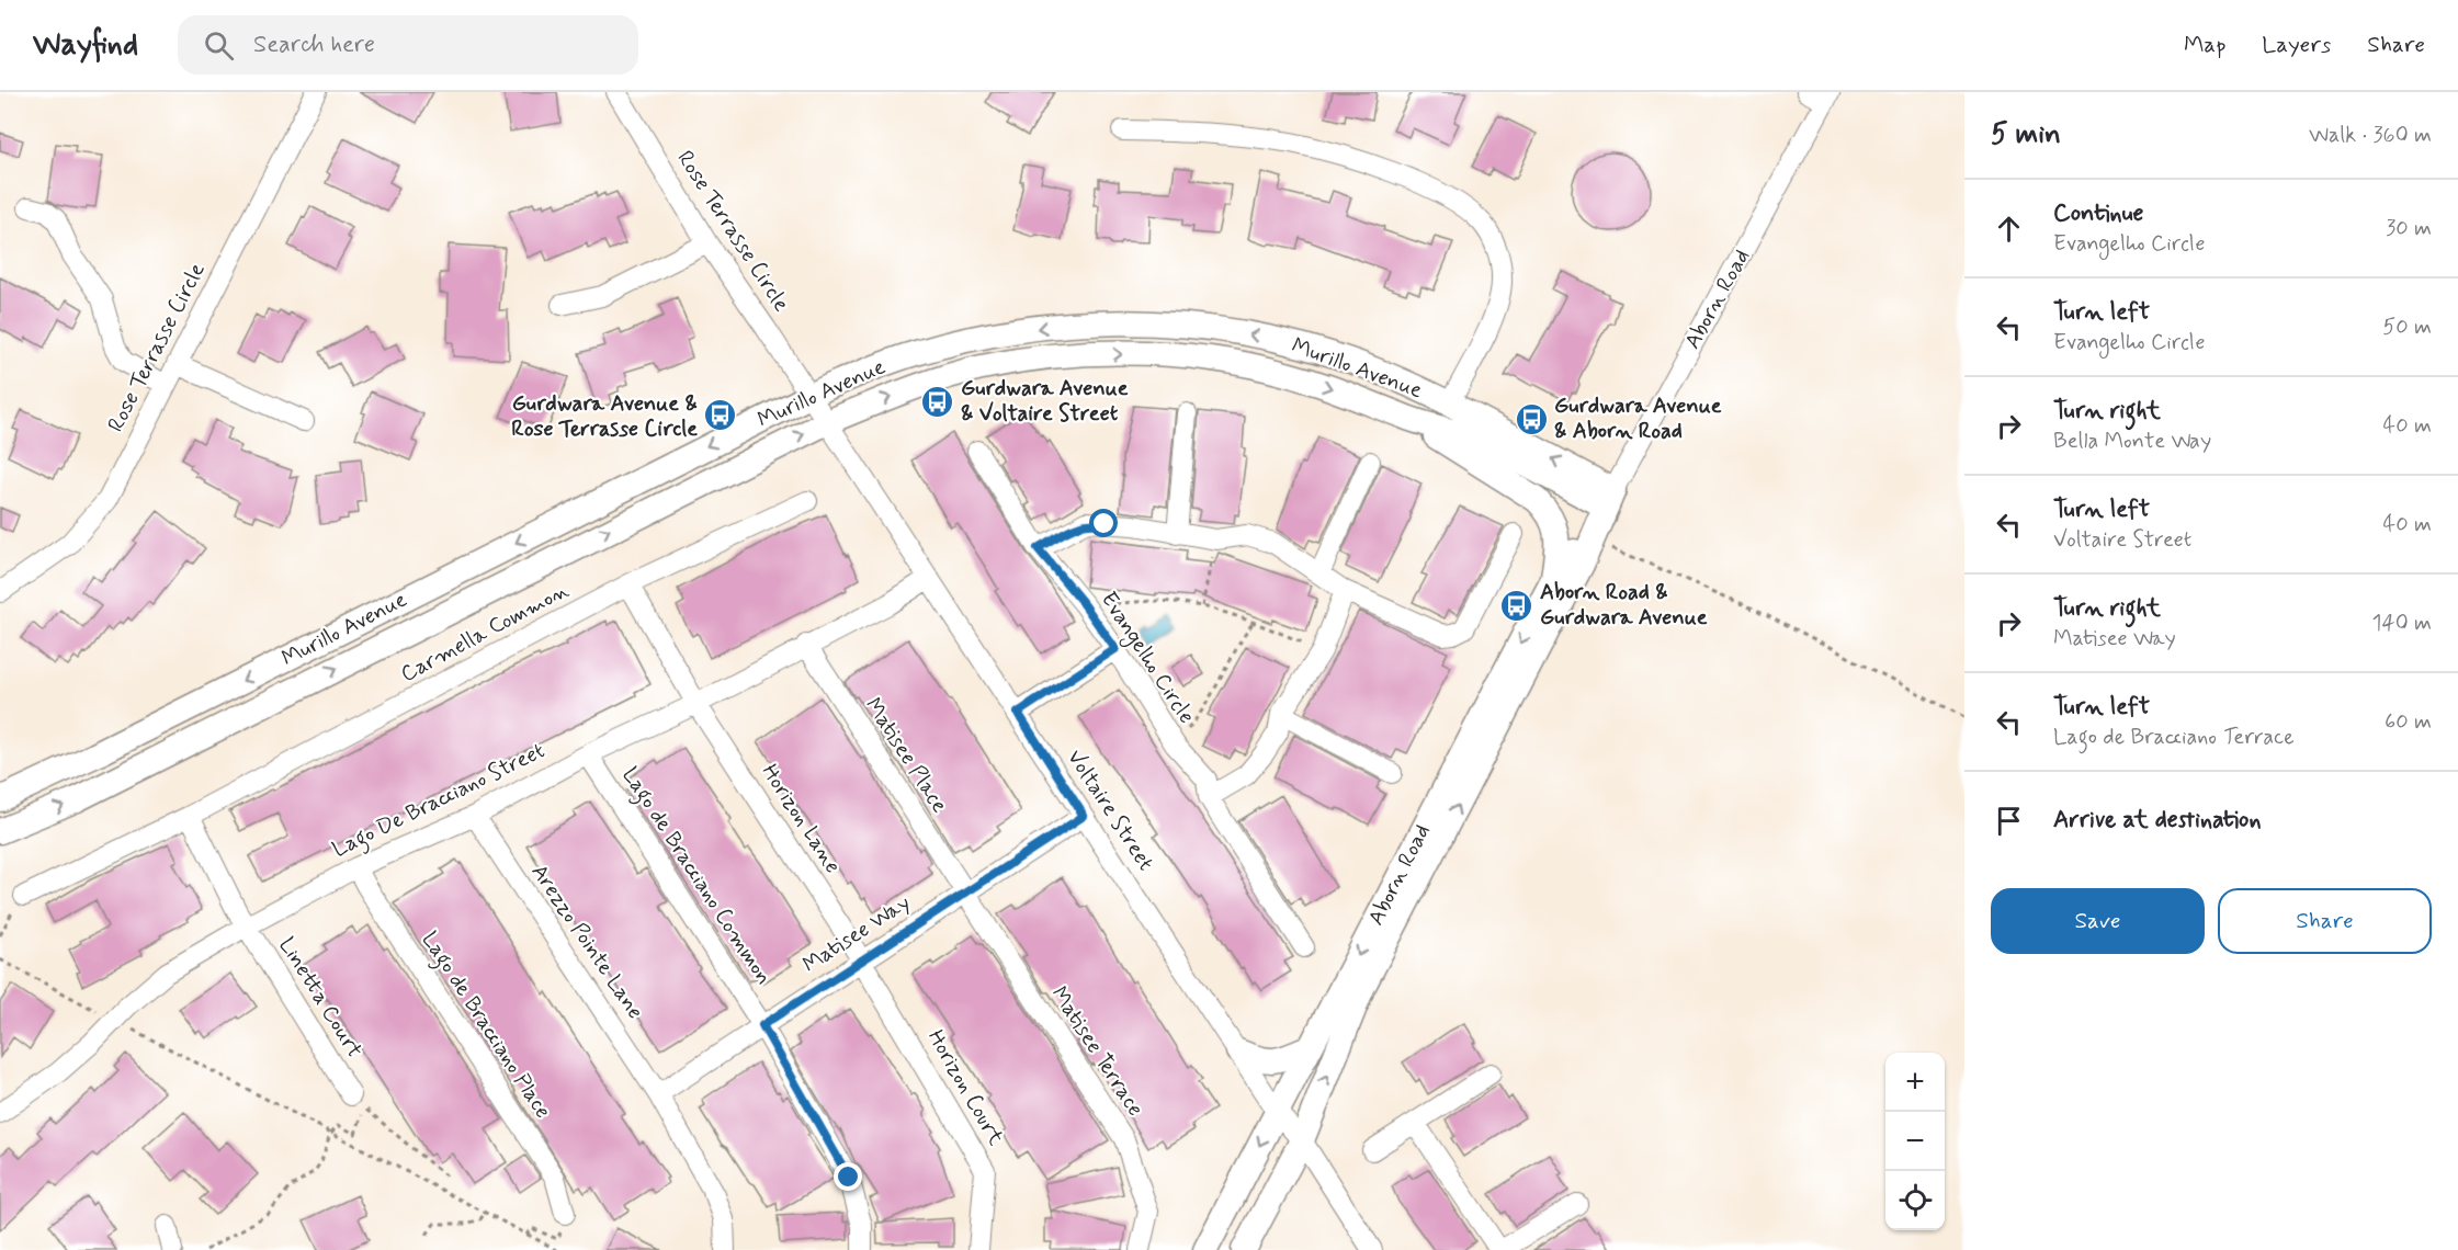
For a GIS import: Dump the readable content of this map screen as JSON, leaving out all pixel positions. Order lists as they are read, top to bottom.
{
  "streets": {
    "main road": ["Aborn Road", "Murillo Avenue"],
    "street": [
      "Rose Terrasse Circle",
      "Carmella Common",
      "Evangelho Circle",
      "Matisee Place",
      "Lago De Bracciano Street",
      "Voltaire Street",
      "Horizon Lane",
      "Lago de Bracciano Common",
      "Matisee Way",
      "Arezzo Pointe Lane",
      "Linetta Court",
      "Lago de Bracciano Place",
      "Matisee Terrace",
      "Horizon Court"
    ]
  },
  "crossings": [
    ["Rose Terrasse Circle", "Murillo Avenue"],
    ["Rose Terrasse Circle", "Voltaire Street"],
    ["Aborn Road", "Murillo Avenue"],
    ["Aborn Road", "Voltaire Street"],
    ["Murillo Avenue", "Voltaire Street"],
    ["Carmella Common", "Horizon Lane"],
    ["Carmella Common", "Linetta Court"],
    ["Matisee Place", "Lago De Bracciano Street"],
    ["Matisee Place", "Matisee Way"],
    ["Matisee Place", "Matisee Terrace"],
    ["Lago De Bracciano Street", "Voltaire Street"],
    ["Lago De Bracciano Street", "Horizon Lane"],
    ["Lago De Bracciano Street", "Lago de Bracciano Common"],
    ["Lago De Bracciano Street", "Arezzo Pointe Lane"],
    ["Lago De Bracciano Street", "Linetta Court"],
    ["Lago De Bracciano Street", "Lago de Bracciano Place"],
    ["Voltaire Street", "Matisee Way"],
    ["Horizon Lane", "Matisee Way"],
    ["Horizon Lane", "Horizon Court"],
    ["Lago de Bracciano Common", "Matisee Way"],
    ["Matisee Way", "Arezzo Pointe Lane"],
    ["Matisee Way", "Matisee Terrace"],
    ["Matisee Way", "Horizon Court"]
  ],
  "places": {
    "bus stop": [
      "Gurdwara Avenue & Voltaire Street",
      "Gurdwara Avenue & Rose Terrasse Circle",
      "Gurdwara Avenue & Aborn Road",
      "Aborn Road & Gurdwara Avenue"
    ]
  },
  "page": {
    "header": "Wayfind",
    "search": "Search here",
    "nav": ["Map", "Layers", "Share"],
    "heading": ["5 min", "Walk · 360 m"],
    "list": [
      ["Continue", "Evangelho Circle", "30 m"],
      ["Turn left", "Evangelho Circle", "50 m"],
      ["Turn right", "Bella Monte Way", "40 m"],
      ["Turn left", "Voltaire Street", "40 m"],
      ["Turn right", "Matisee Way", "140 m"],
      ["Turn left", "Lago de Bracciano Terrace", "60 m"],
      "Arrive at destination"
    ],
    "buttons": ["Save", "Share"],
    "map_buttons": ["+", "−"]
  }
}
